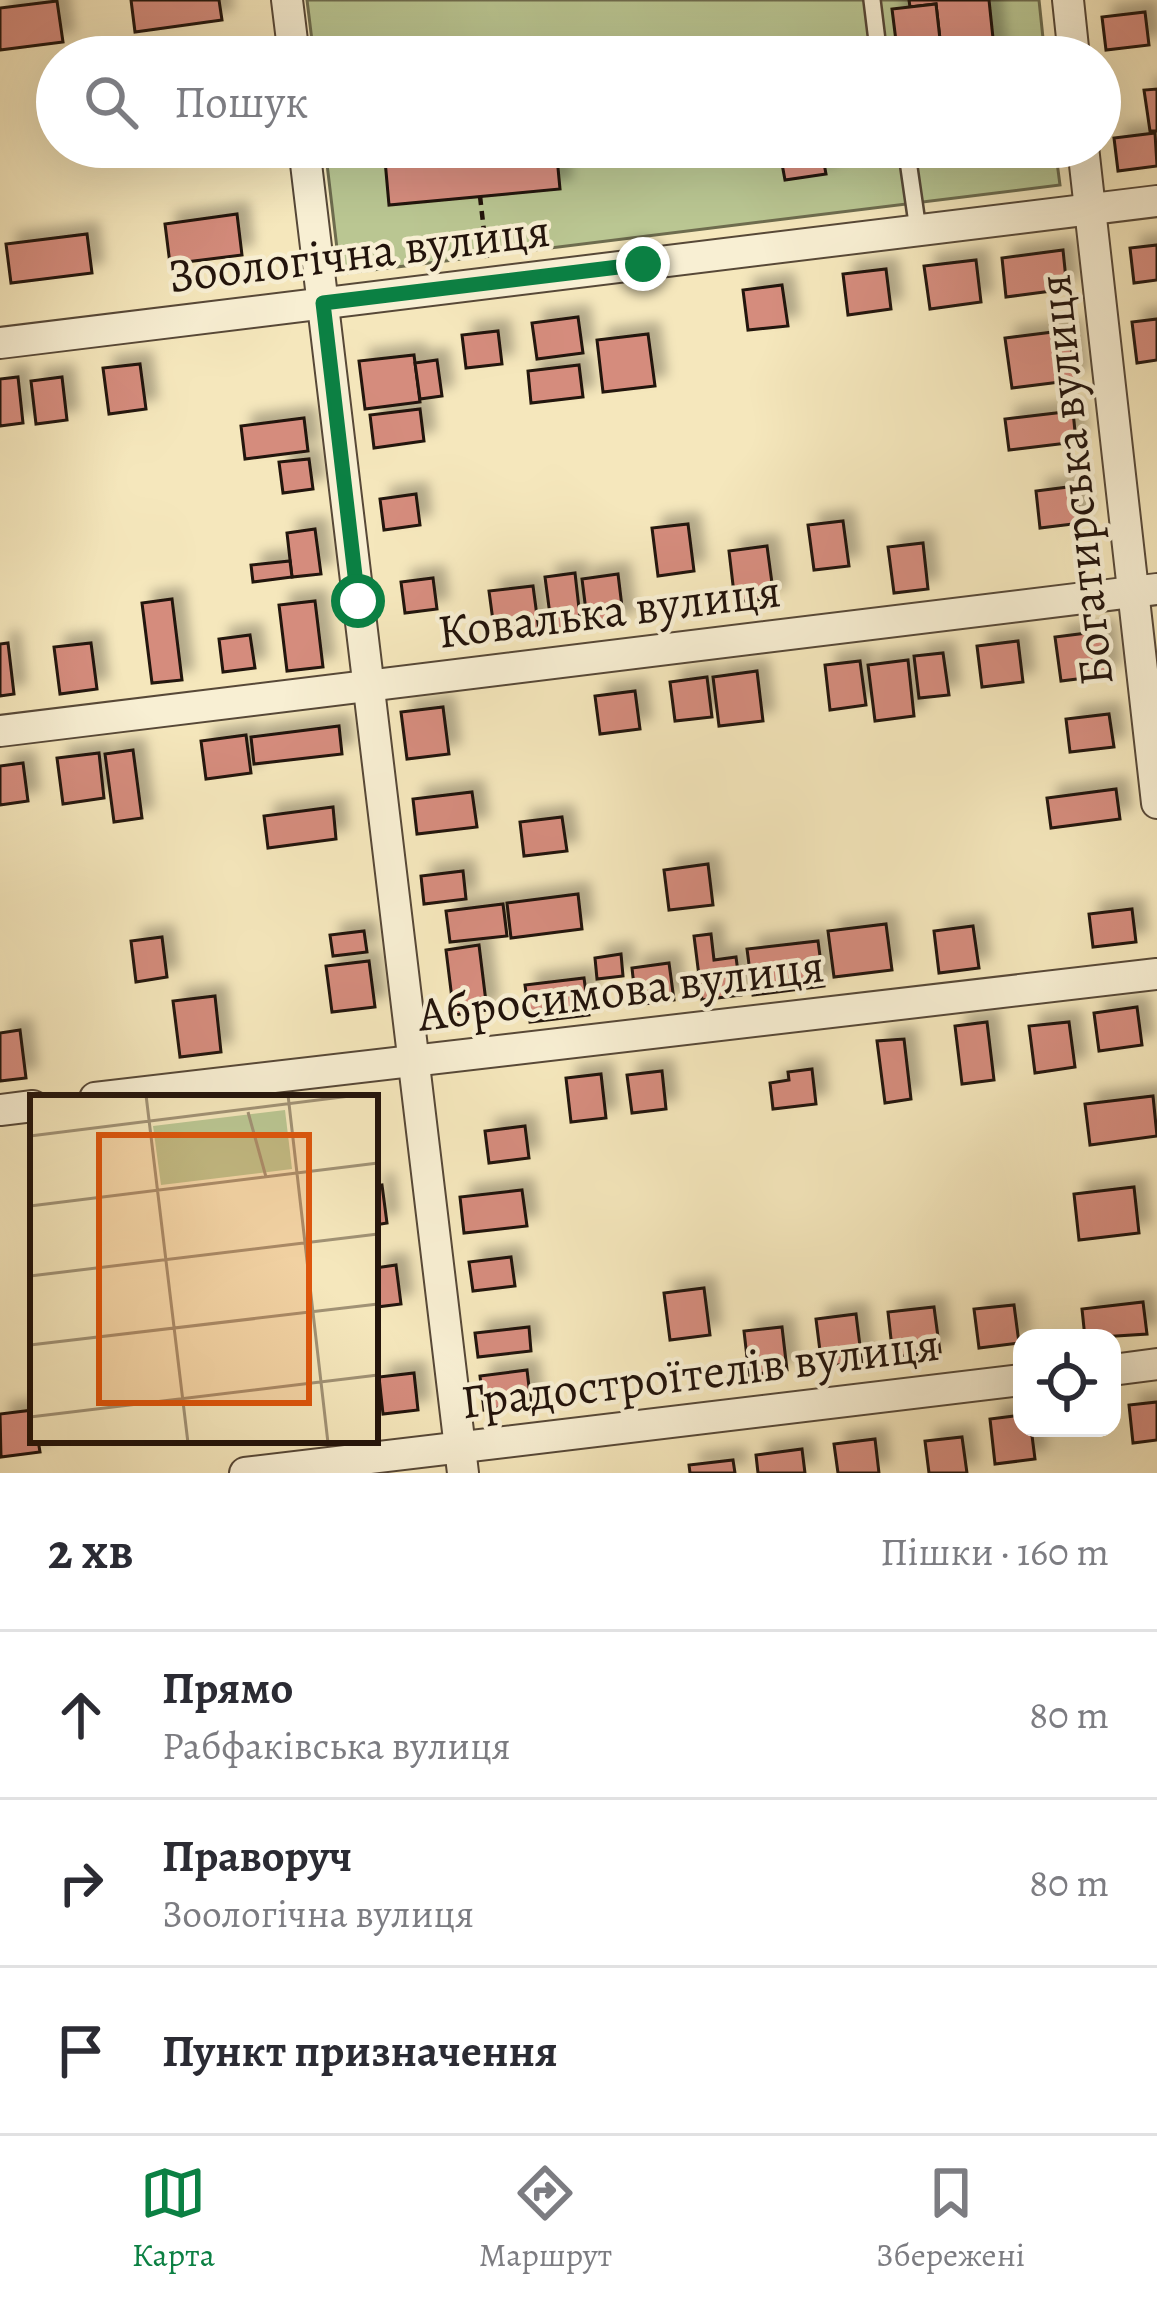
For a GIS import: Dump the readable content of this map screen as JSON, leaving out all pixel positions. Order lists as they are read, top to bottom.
{
  "streets": {
    "street": [
      "Зоологічна вулиця",
      "Богатирська вулиця",
      "Ковалька вулиця",
      "Абросимова вулиця",
      "Градостроїтелiв вулиця"
    ]
  },
  "crossings": [
    ["Зоологічна вулиця", "Богатирська вулиця"],
    ["Богатирська вулиця", "Ковалька вулиця"]
  ],
  "page": {
    "search": "Пошук",
    "heading": ["2 хв", "Пішки · 160 m"],
    "list": [
      ["Прямо", "Рабфаківська вулиця", "80 m"],
      ["Праворуч", "Зоологічна вулиця", "80 m"],
      "Пункт призначення"
    ],
    "nav": ["Карта", "Маршрут", "Збережені"]
  }
}
